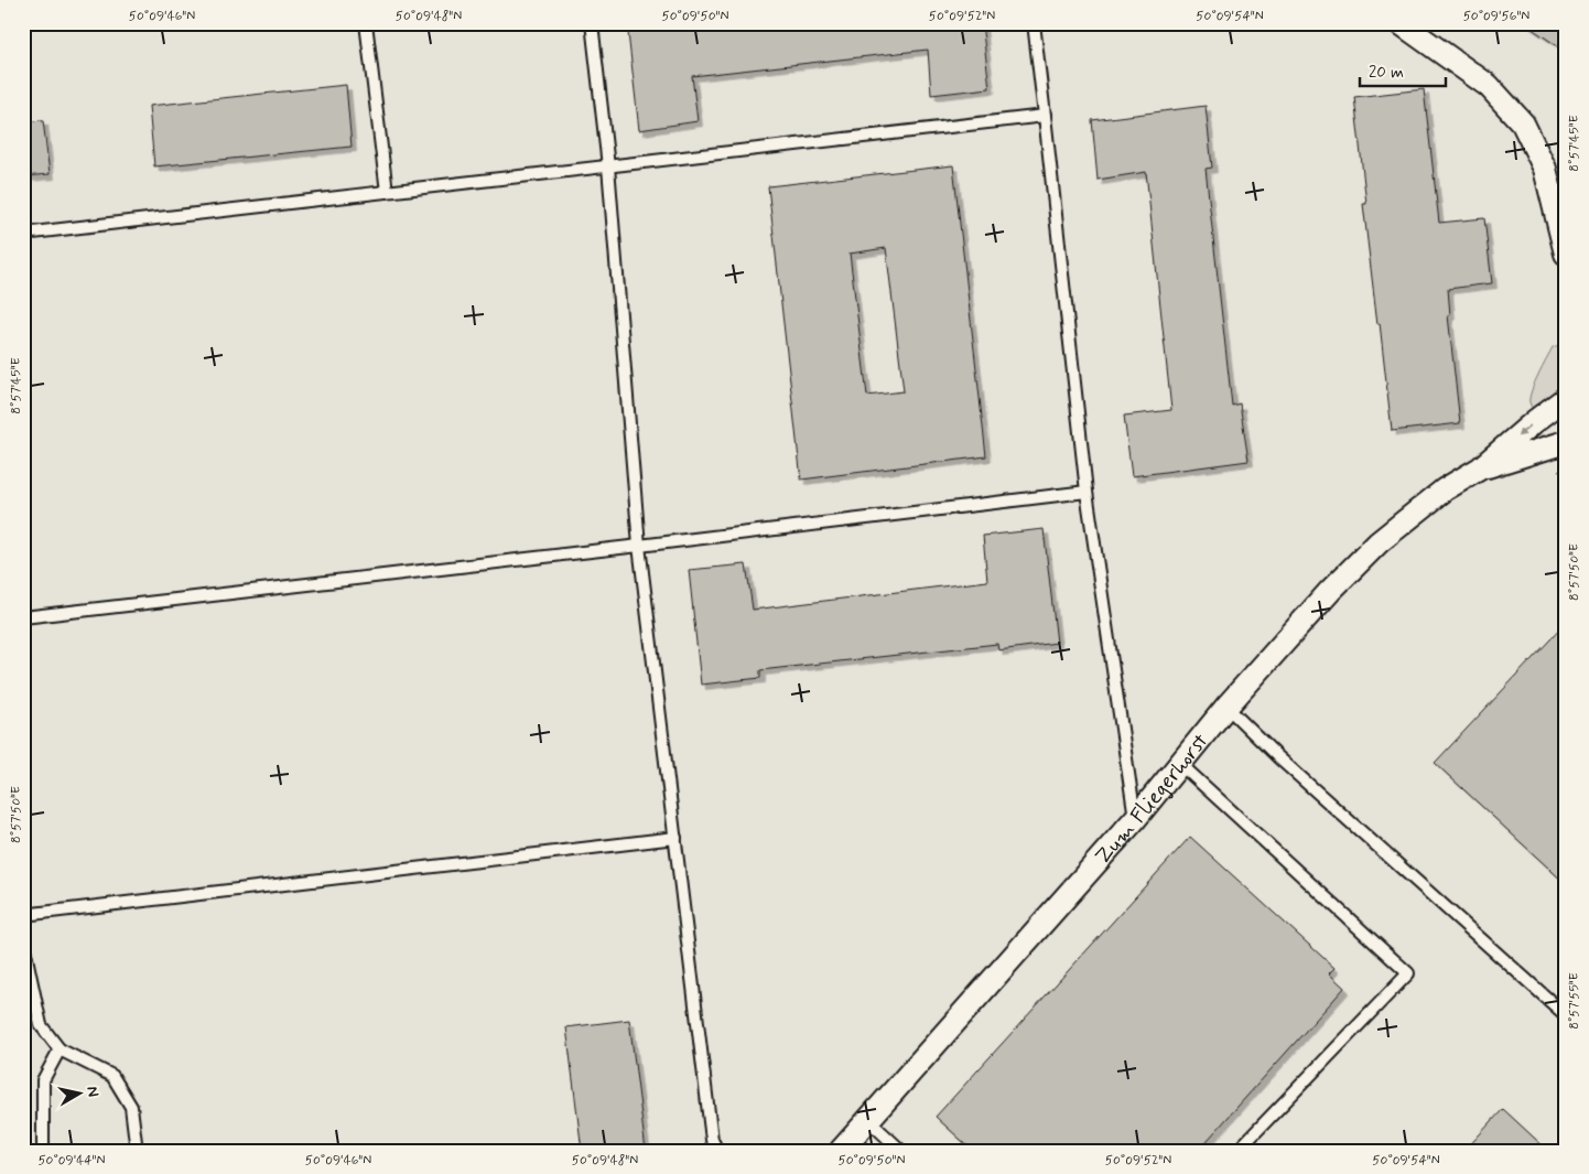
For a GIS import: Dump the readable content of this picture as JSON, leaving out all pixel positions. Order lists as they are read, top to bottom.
{
  "streets": {
    "street": ["Zum Fliegerhorst"]
  },
  "scale_bar": "20 m",
  "north": "right",
  "coordinates": [
    "50°09'46\"N",
    "50°09'48\"N",
    "50°09'50\"N",
    "50°09'52\"N",
    "50°09'54\"N",
    "50°09'56\"N",
    "8°57'45\"E",
    "8°57'50\"E",
    "8°57'55\"E",
    "50°09'44\"N"
  ]
}
